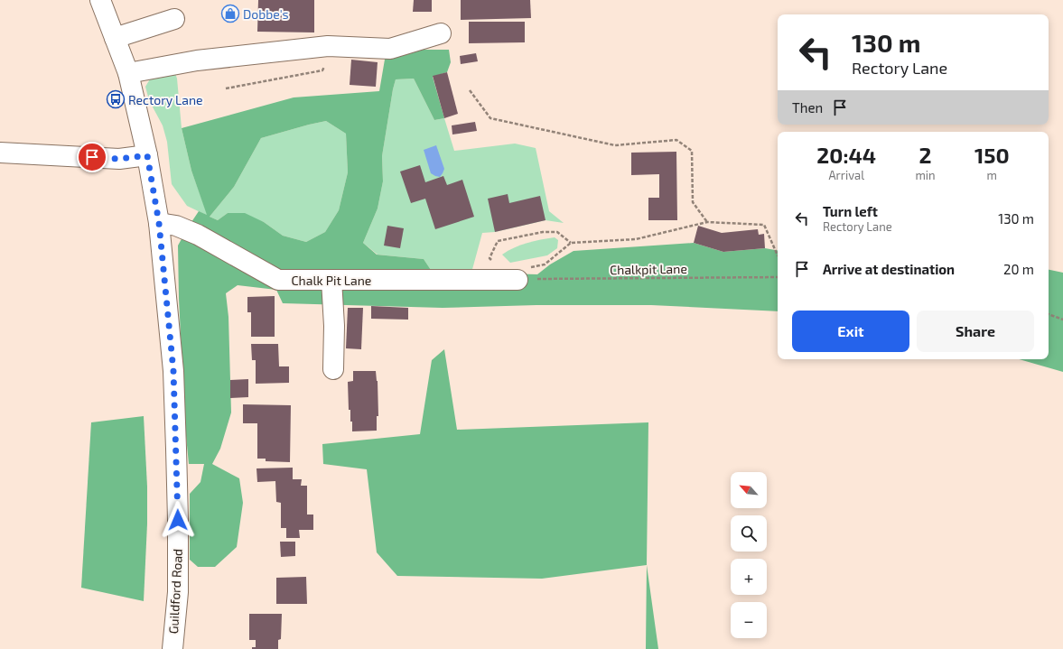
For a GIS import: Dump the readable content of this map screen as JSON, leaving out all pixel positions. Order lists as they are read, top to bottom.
{
  "streets": {
    "main road": ["Chalk Pit Lane", "Guildford Road"],
    "path": ["Chalkpit Lane"]
  },
  "crossings": [
    ["Chalkpit Lane", "Chalk Pit Lane"],
    ["Chalk Pit Lane", "Guildford Road"]
  ],
  "places": {
    "shop": ["Dobbe's"],
    "bus stop": ["Rectory Lane"]
  },
  "north": "top left",
  "page": {
    "turn": ["130 m", "Rectory Lane"],
    "then": "Then",
    "eta": [
      "20:44",
      "Arrival",
      "2",
      "min",
      "150",
      "m"
    ],
    "list": [
      {
        "name": "Turn left",
        "note": "Rectory Lane",
        "value": "130 m"
      },
      {
        "name": "Arrive at destination",
        "value": "20 m"
      }
    ],
    "buttons": ["Exit", "Share"],
    "map_buttons": ["+", "−"]
  }
}
